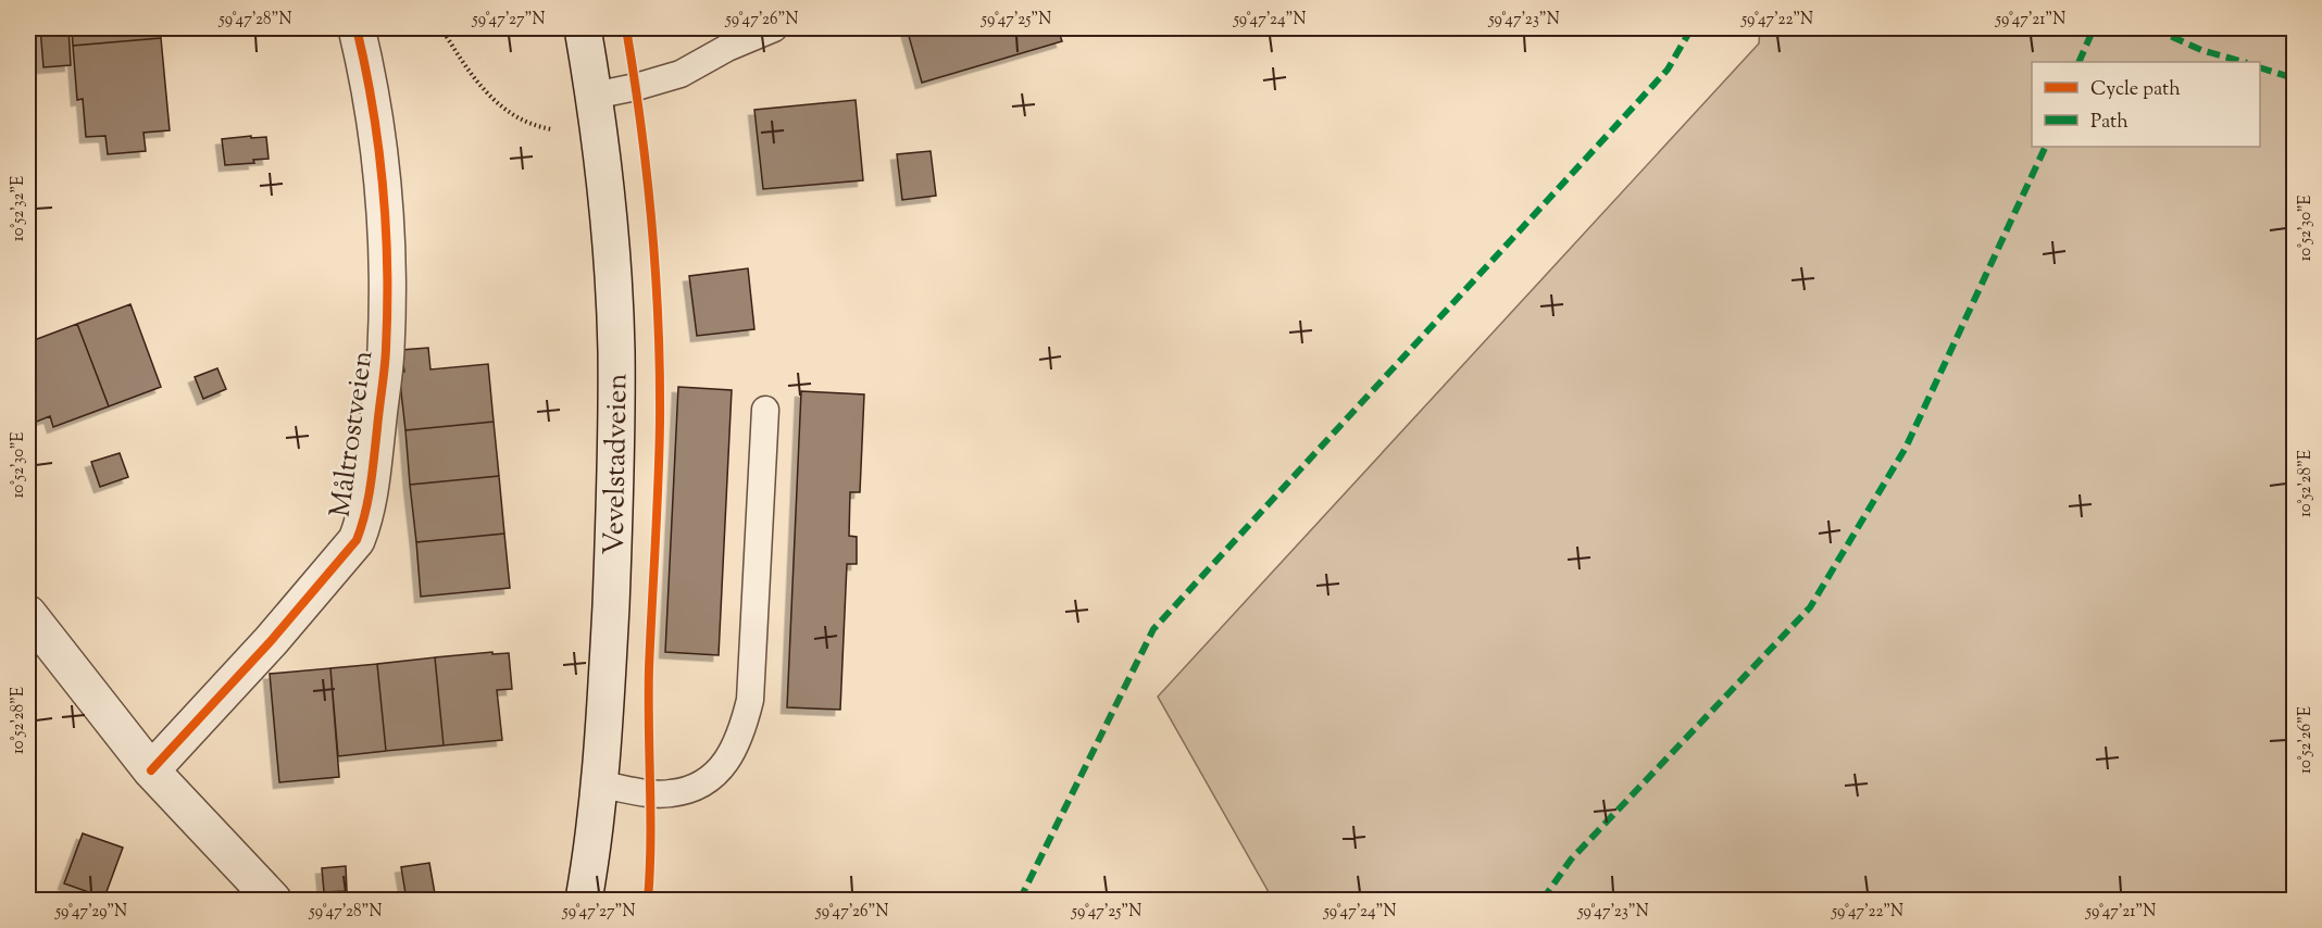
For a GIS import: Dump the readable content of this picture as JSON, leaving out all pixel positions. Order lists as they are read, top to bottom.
{
  "streets": {
    "street": ["Måltrostveien", "Vevelstadveien"]
  },
  "legend": ["Cycle path", "Path"],
  "coordinates": [
    "59°47'28\"N",
    "59°47'27\"N",
    "59°47'26\"N",
    "59°47'25\"N",
    "59°47'24\"N",
    "59°47'23\"N",
    "59°47'22\"N",
    "59°47'21\"N",
    "10°52'32\"E",
    "10°52'30\"E",
    "10°52'28\"E",
    "10°52'26\"E",
    "59°47'29\"N"
  ]
}
